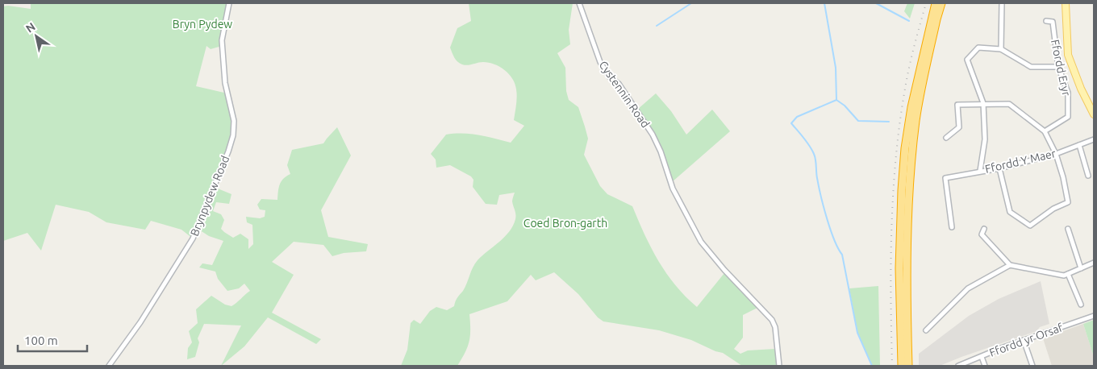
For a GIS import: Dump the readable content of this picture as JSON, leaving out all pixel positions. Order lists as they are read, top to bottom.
{
  "streets": {
    "street": [
      "Ffordd Eryr",
      "Cystennin Road",
      "Ffordd Y Maer",
      "Brynpydew Road",
      "Ffordd yr Orsaf"
    ]
  },
  "parks": ["Bryn Pydew", "Coed Bron-garth"],
  "scale_bar": "100 m",
  "north": "top left"
}
